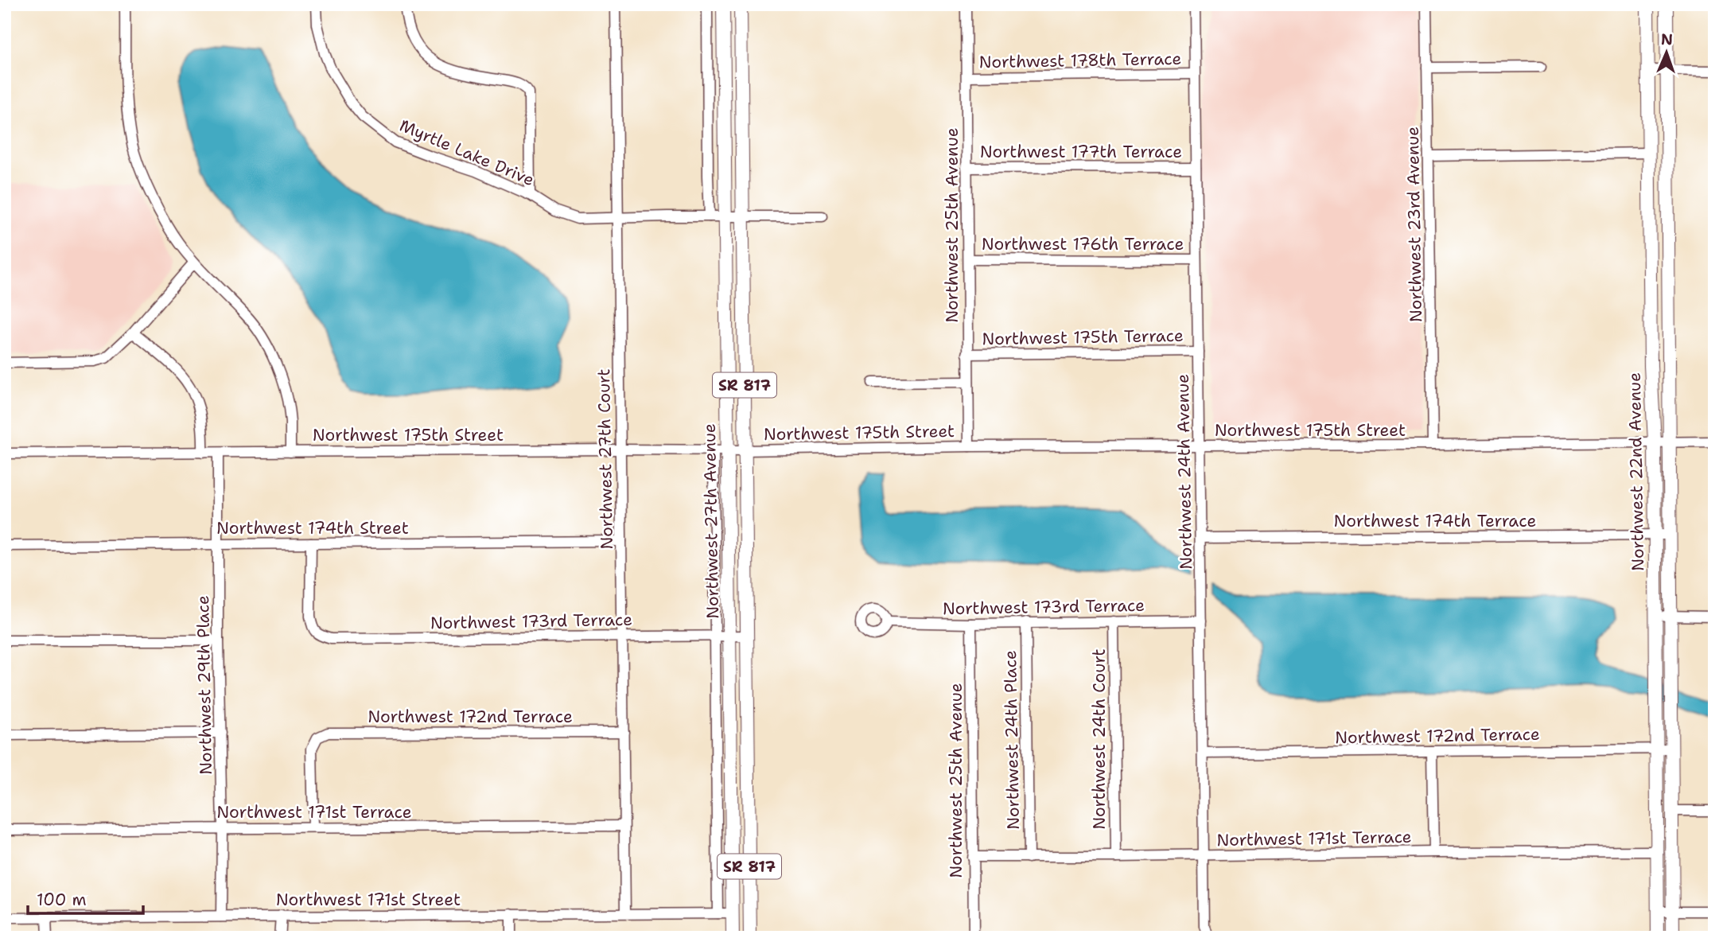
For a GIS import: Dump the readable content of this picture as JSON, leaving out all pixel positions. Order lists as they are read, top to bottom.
{
  "streets": {
    "main road": ["SR 817", "Northwest 22nd Avenue", "Northwest 27th Avenue"],
    "street": [
      "Northwest 178th Terrace",
      "Northwest 177th Terrace",
      "Myrtle Lake Drive",
      "Northwest 23rd Avenue",
      "Northwest 25th Avenue",
      "Northwest 176th Terrace",
      "Northwest 175th Terrace",
      "Northwest 175th Street",
      "Northwest 27th Court",
      "Northwest 24th Avenue",
      "Northwest 174th Terrace",
      "Northwest 174th Street",
      "Northwest 173rd Terrace",
      "Northwest 29th Place",
      "Northwest 172nd Terrace",
      "Northwest 24th Court",
      "Northwest 24th Place",
      "Northwest 171st Terrace",
      "Northwest 171st Street"
    ]
  },
  "crossings": [
    ["Northwest 178th Terrace", "Northwest 25th Avenue"],
    ["Northwest 178th Terrace", "Northwest 24th Avenue"],
    ["Northwest 177th Terrace", "Northwest 25th Avenue"],
    ["Northwest 177th Terrace", "Northwest 24th Avenue"],
    ["Myrtle Lake Drive", "Northwest 27th Court"],
    ["Myrtle Lake Drive", "Northwest 27th Avenue"],
    ["Northwest 23rd Avenue", "Northwest 175th Street"],
    ["Northwest 25th Avenue", "Northwest 176th Terrace"],
    ["Northwest 25th Avenue", "Northwest 175th Terrace"],
    ["Northwest 25th Avenue", "Northwest 175th Street"],
    ["Northwest 25th Avenue", "Northwest 173rd Terrace"],
    ["Northwest 25th Avenue", "Northwest 171st Terrace"],
    ["Northwest 176th Terrace", "Northwest 24th Avenue"],
    ["Northwest 175th Terrace", "Northwest 24th Avenue"],
    ["Northwest 175th Street", "Northwest 27th Court"],
    ["Northwest 175th Street", "Northwest 24th Avenue"],
    ["Northwest 175th Street", "Northwest 22nd Avenue"],
    ["Northwest 175th Street", "Northwest 27th Avenue"],
    ["Northwest 175th Street", "Northwest 29th Place"],
    ["Northwest 27th Court", "Northwest 174th Street"],
    ["Northwest 27th Court", "Northwest 173rd Terrace"],
    ["Northwest 27th Court", "Northwest 172nd Terrace"],
    ["Northwest 27th Court", "Northwest 171st Terrace"],
    ["Northwest 27th Court", "Northwest 171st Street"],
    ["Northwest 24th Avenue", "Northwest 174th Terrace"],
    ["Northwest 24th Avenue", "Northwest 173rd Terrace"],
    ["Northwest 24th Avenue", "Northwest 172nd Terrace"],
    ["Northwest 24th Avenue", "Northwest 171st Terrace"],
    ["Northwest 22nd Avenue", "Northwest 174th Terrace"],
    ["Northwest 22nd Avenue", "Northwest 172nd Terrace"],
    ["Northwest 22nd Avenue", "Northwest 171st Terrace"],
    ["Northwest 27th Avenue", "Northwest 173rd Terrace"],
    ["Northwest 27th Avenue", "Northwest 171st Street"],
    ["Northwest 174th Street", "Northwest 173rd Terrace"],
    ["Northwest 174th Street", "Northwest 29th Place"],
    ["Northwest 173rd Terrace", "Northwest 24th Court"],
    ["Northwest 173rd Terrace", "Northwest 24th Place"],
    ["Northwest 29th Place", "Northwest 171st Terrace"],
    ["Northwest 29th Place", "Northwest 171st Street"],
    ["Northwest 172nd Terrace", "Northwest 171st Terrace"],
    ["Northwest 24th Court", "Northwest 171st Terrace"],
    ["Northwest 24th Place", "Northwest 171st Terrace"]
  ],
  "scale_bar": "100 m",
  "north": "top"
}
